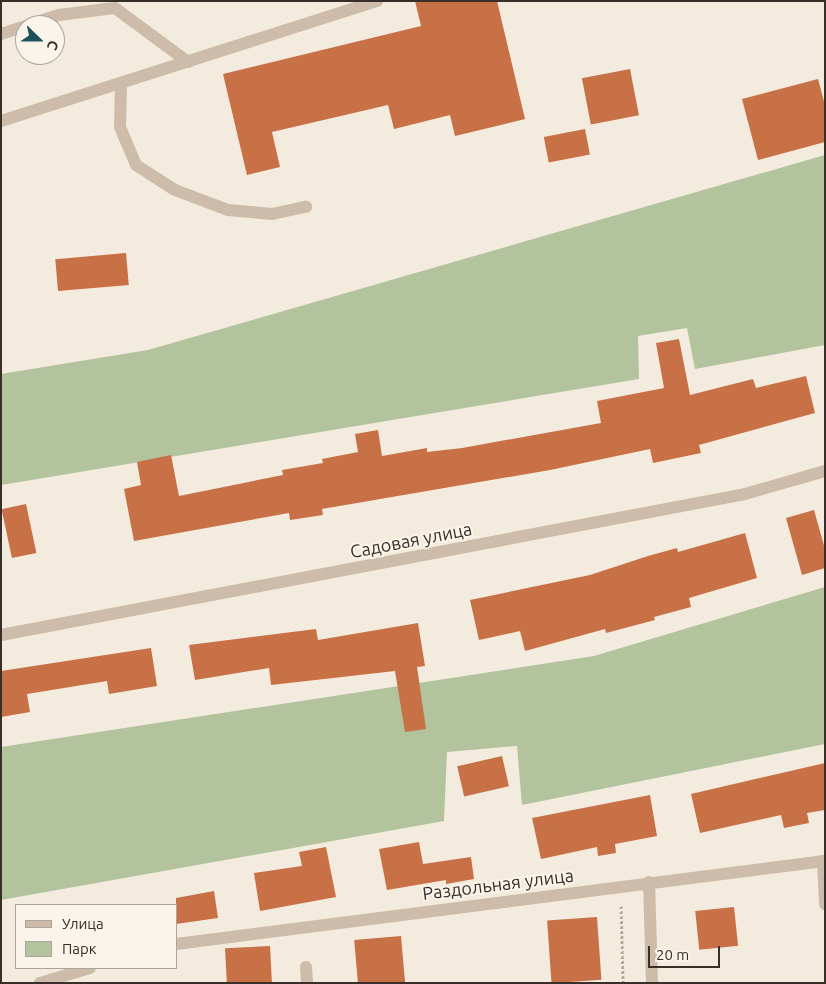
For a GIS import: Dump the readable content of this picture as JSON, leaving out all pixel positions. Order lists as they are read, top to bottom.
{
  "streets": {
    "street": ["Садовая улица", "Раздольная улица"]
  },
  "legend": ["Улица", "Парк"],
  "scale_bar": "20 m",
  "north": "right"
}
